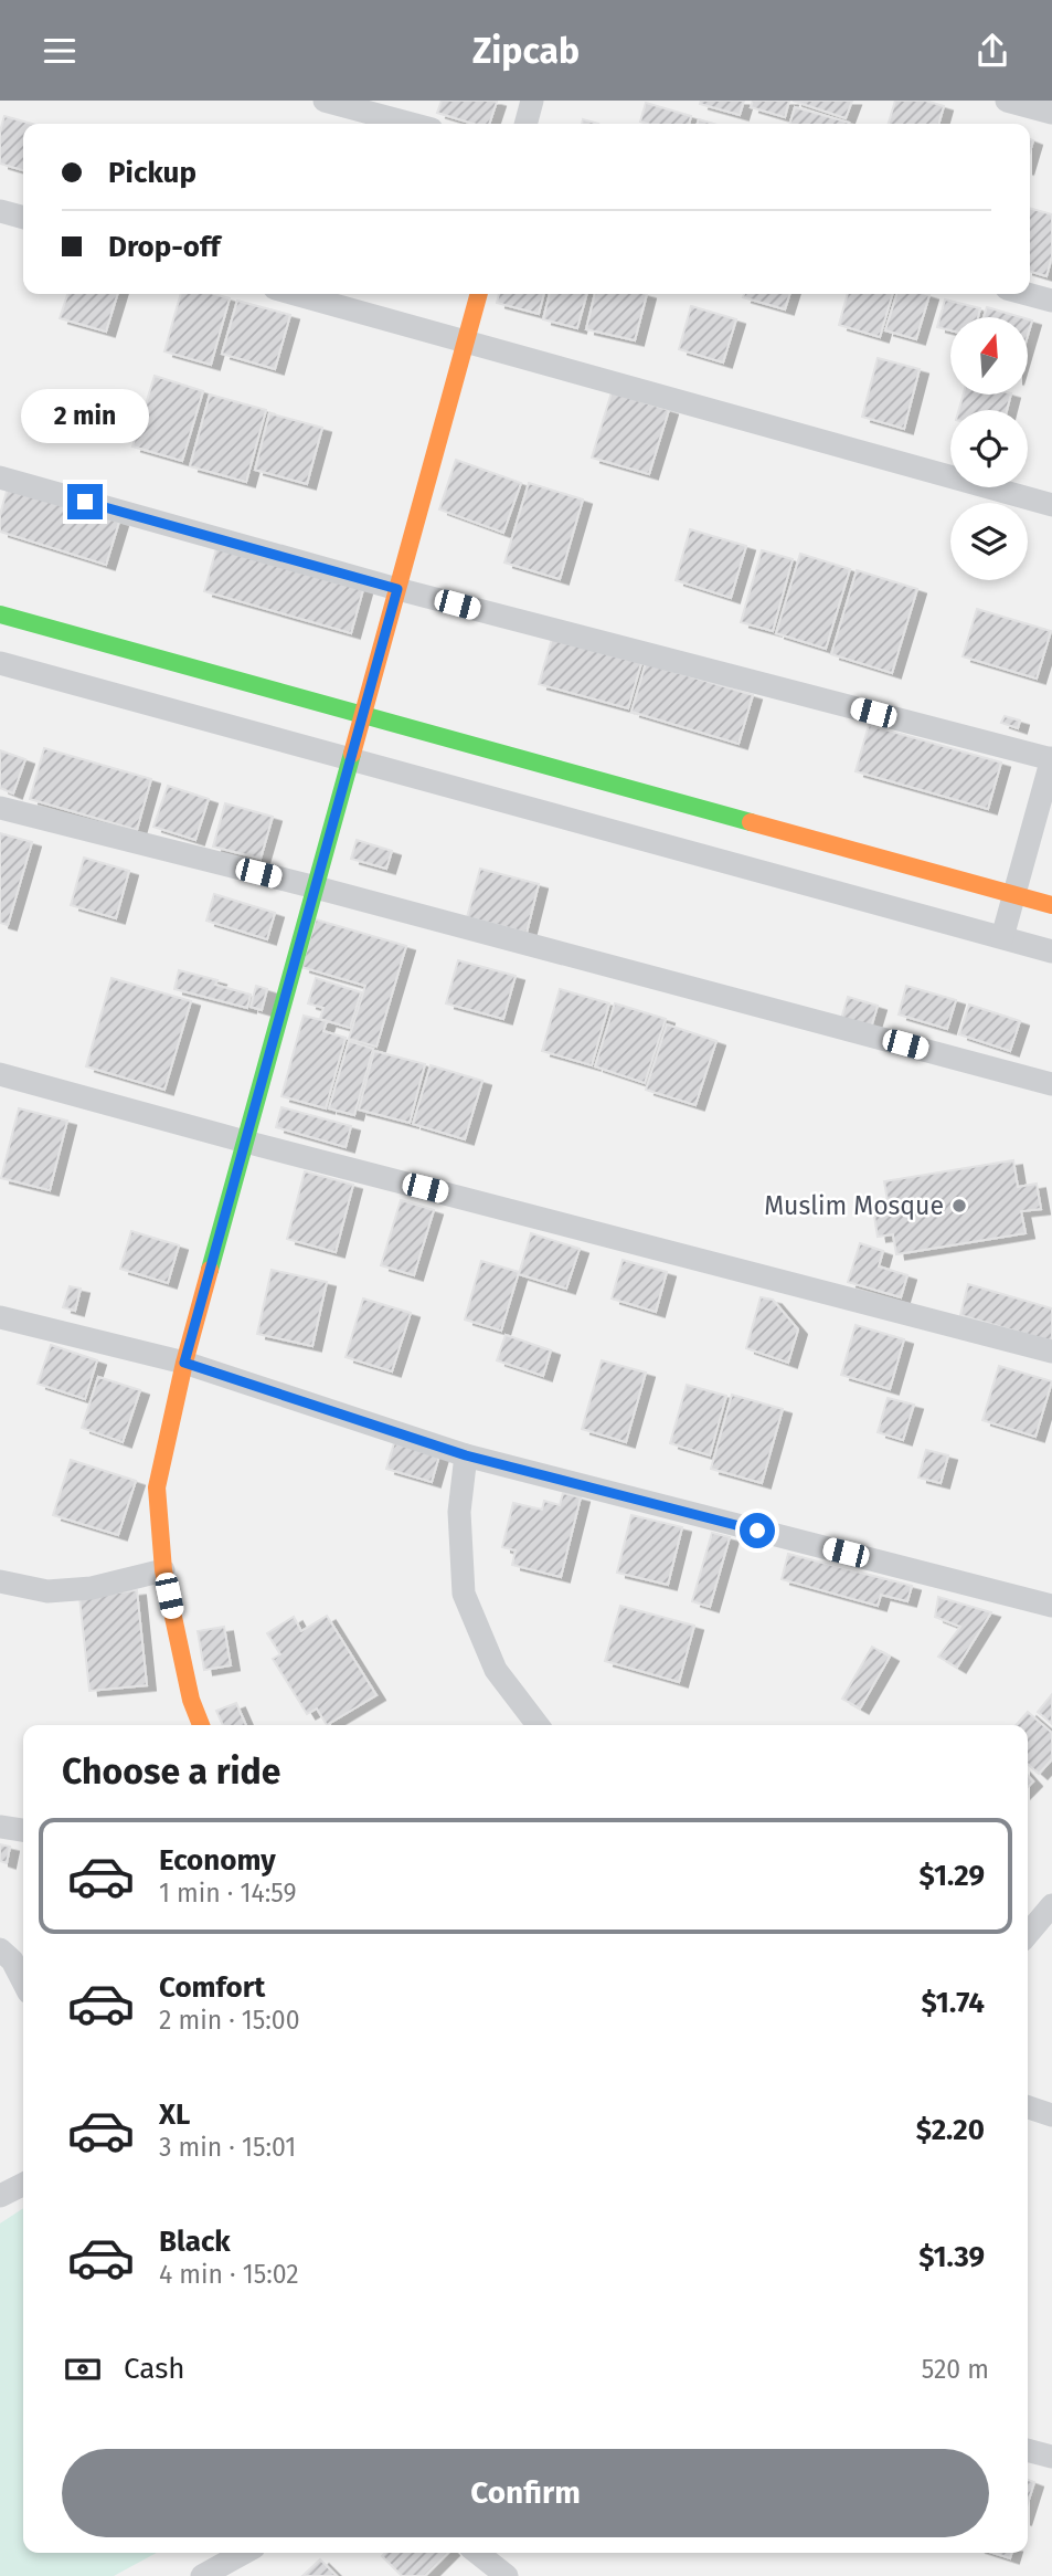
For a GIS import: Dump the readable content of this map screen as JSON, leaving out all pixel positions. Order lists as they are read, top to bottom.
{
  "places": ["Muslim Mosque"],
  "north": "top",
  "page": {
    "header": "Zipcab",
    "banner": ["Pickup", "Drop-off"],
    "bubble": "2 min",
    "heading": "Choose a ride",
    "list": [
      {
        "name": "Economy",
        "note": "1 min · 14:59",
        "value": "$1.29"
      },
      {
        "name": "Comfort",
        "note": "2 min · 15:00",
        "value": "$1.74"
      },
      {
        "name": "XL",
        "note": "3 min · 15:01",
        "value": "$2.20"
      },
      {
        "name": "Black",
        "note": "4 min · 15:02",
        "value": "$1.39"
      }
    ],
    "pay": ["Cash", "520 m"],
    "buttons": "Confirm"
  }
}
